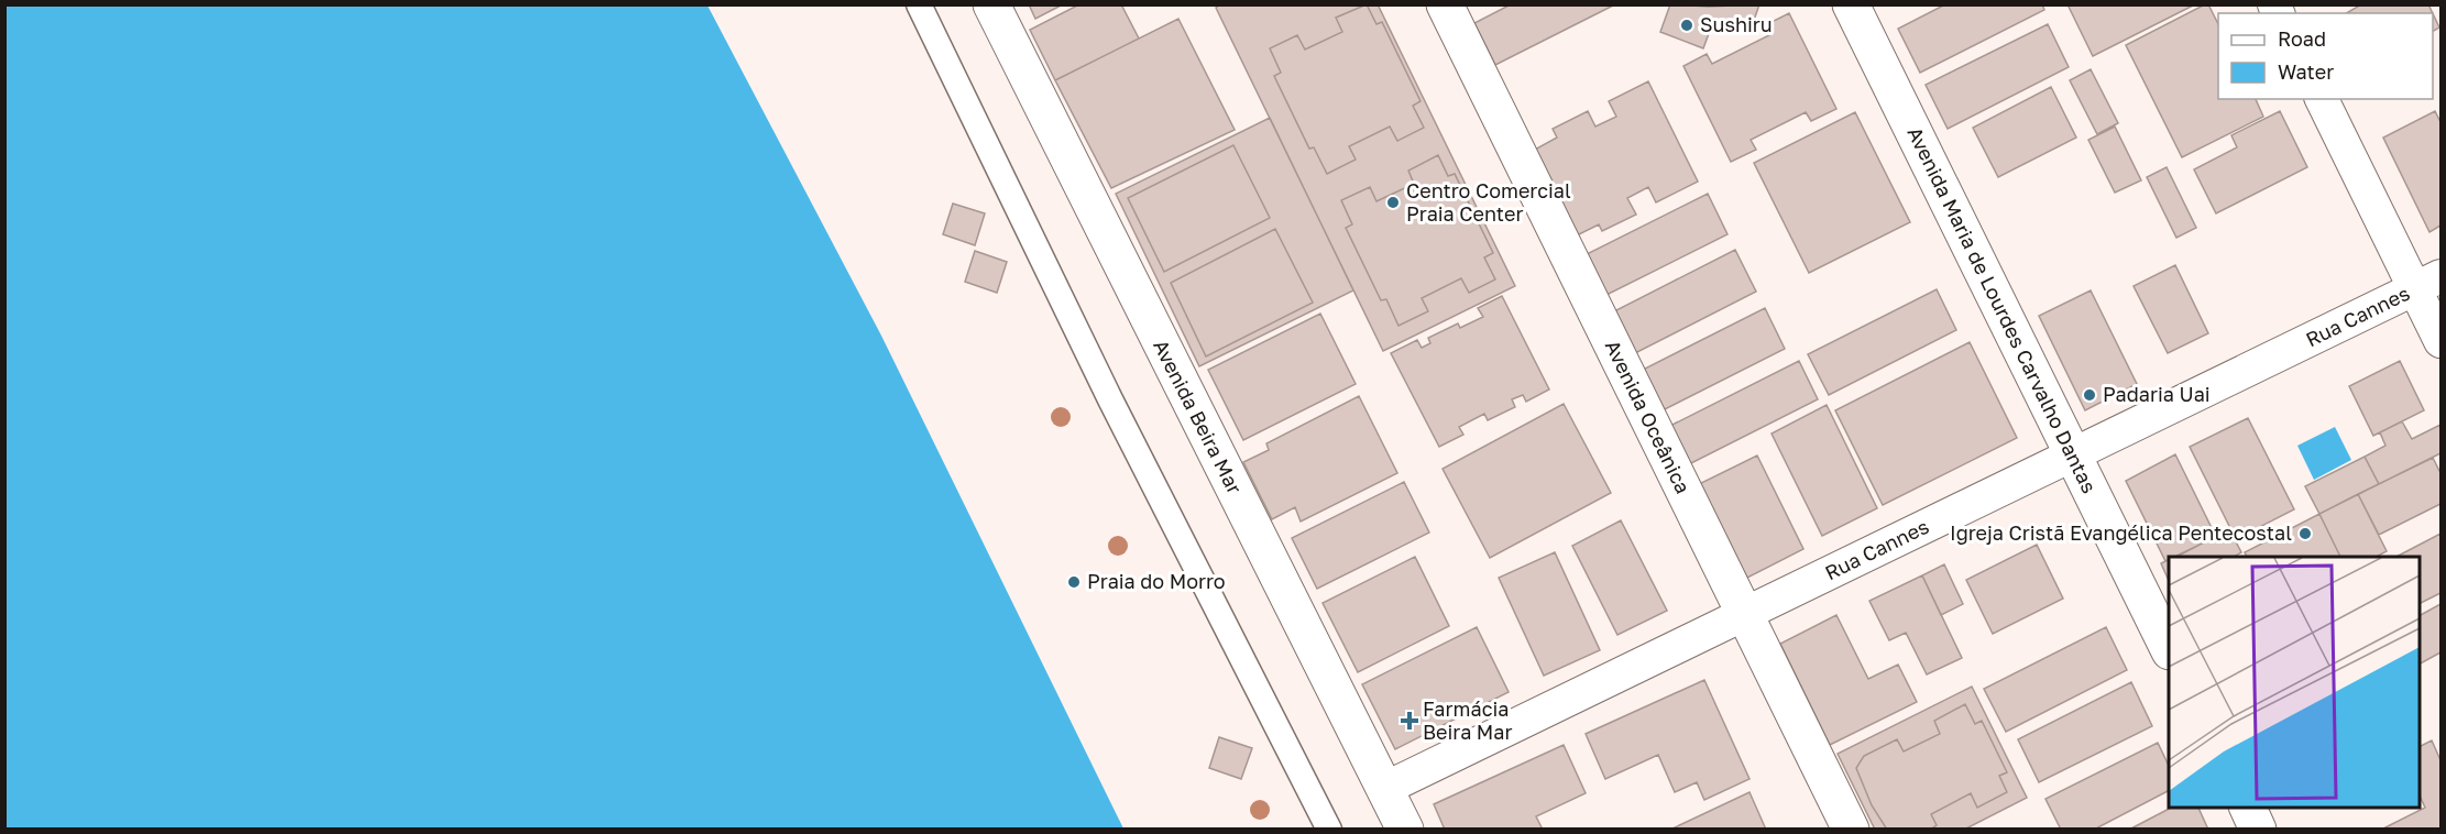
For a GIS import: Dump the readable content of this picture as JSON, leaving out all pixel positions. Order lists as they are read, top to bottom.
{
  "streets": {
    "street": [
      "Avenida Maria de Lourdes Carvalho Dantas",
      "Rua Cannes",
      "Avenida Beira Mar",
      "Avenida Oceânica"
    ]
  },
  "crossings": [
    ["Avenida Maria de Lourdes Carvalho Dantas", "Rua Cannes"],
    ["Rua Cannes", "Avenida Beira Mar"],
    ["Rua Cannes", "Avenida Oceânica"]
  ],
  "places": {
    "other": [
      "Sushiru",
      "Centro Comercial Praia Center",
      "Padaria Uai",
      "Igreja Cristã Evangélica Pentecostal",
      "Praia do Morro"
    ],
    "health": ["Farmácia Beira Mar"]
  },
  "legend": ["Road", "Water"]
}
